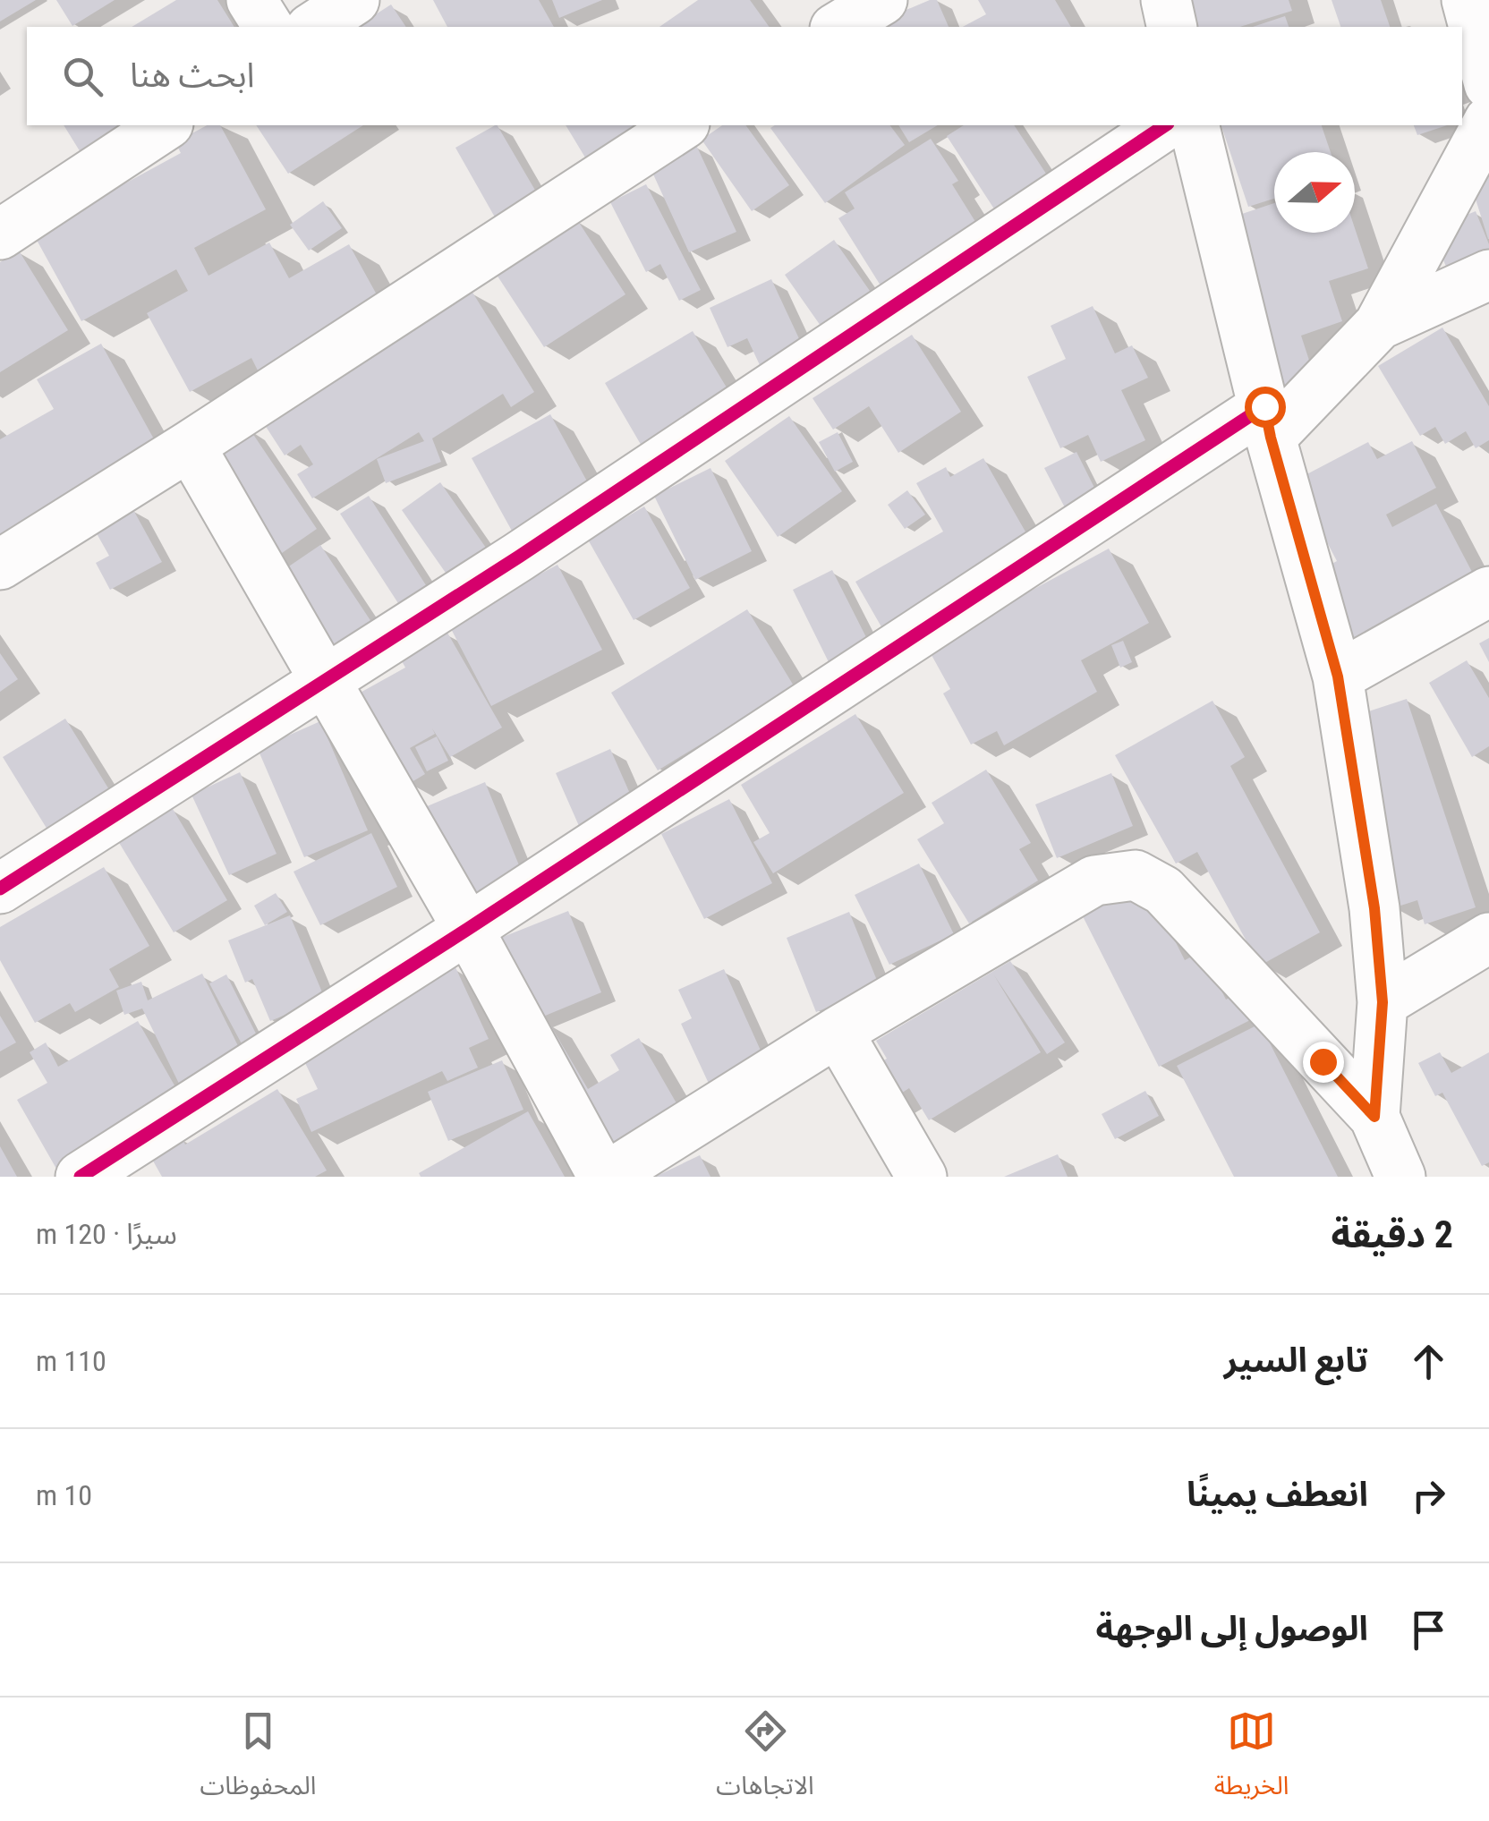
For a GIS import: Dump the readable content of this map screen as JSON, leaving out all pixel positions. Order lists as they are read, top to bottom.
{
  "north": "right",
  "page": {
    "search": "ابحث هنا",
    "heading": ["2 دقيقة", "سيرًا · 120 m"],
    "list": [
      ["تابع السير", "110 m"],
      ["انعطف يمينًا", "10 m"],
      "الوصول إلى الوجهة"
    ],
    "nav": ["الخريطة", "الاتجاهات", "المحفوظات"]
  }
}
